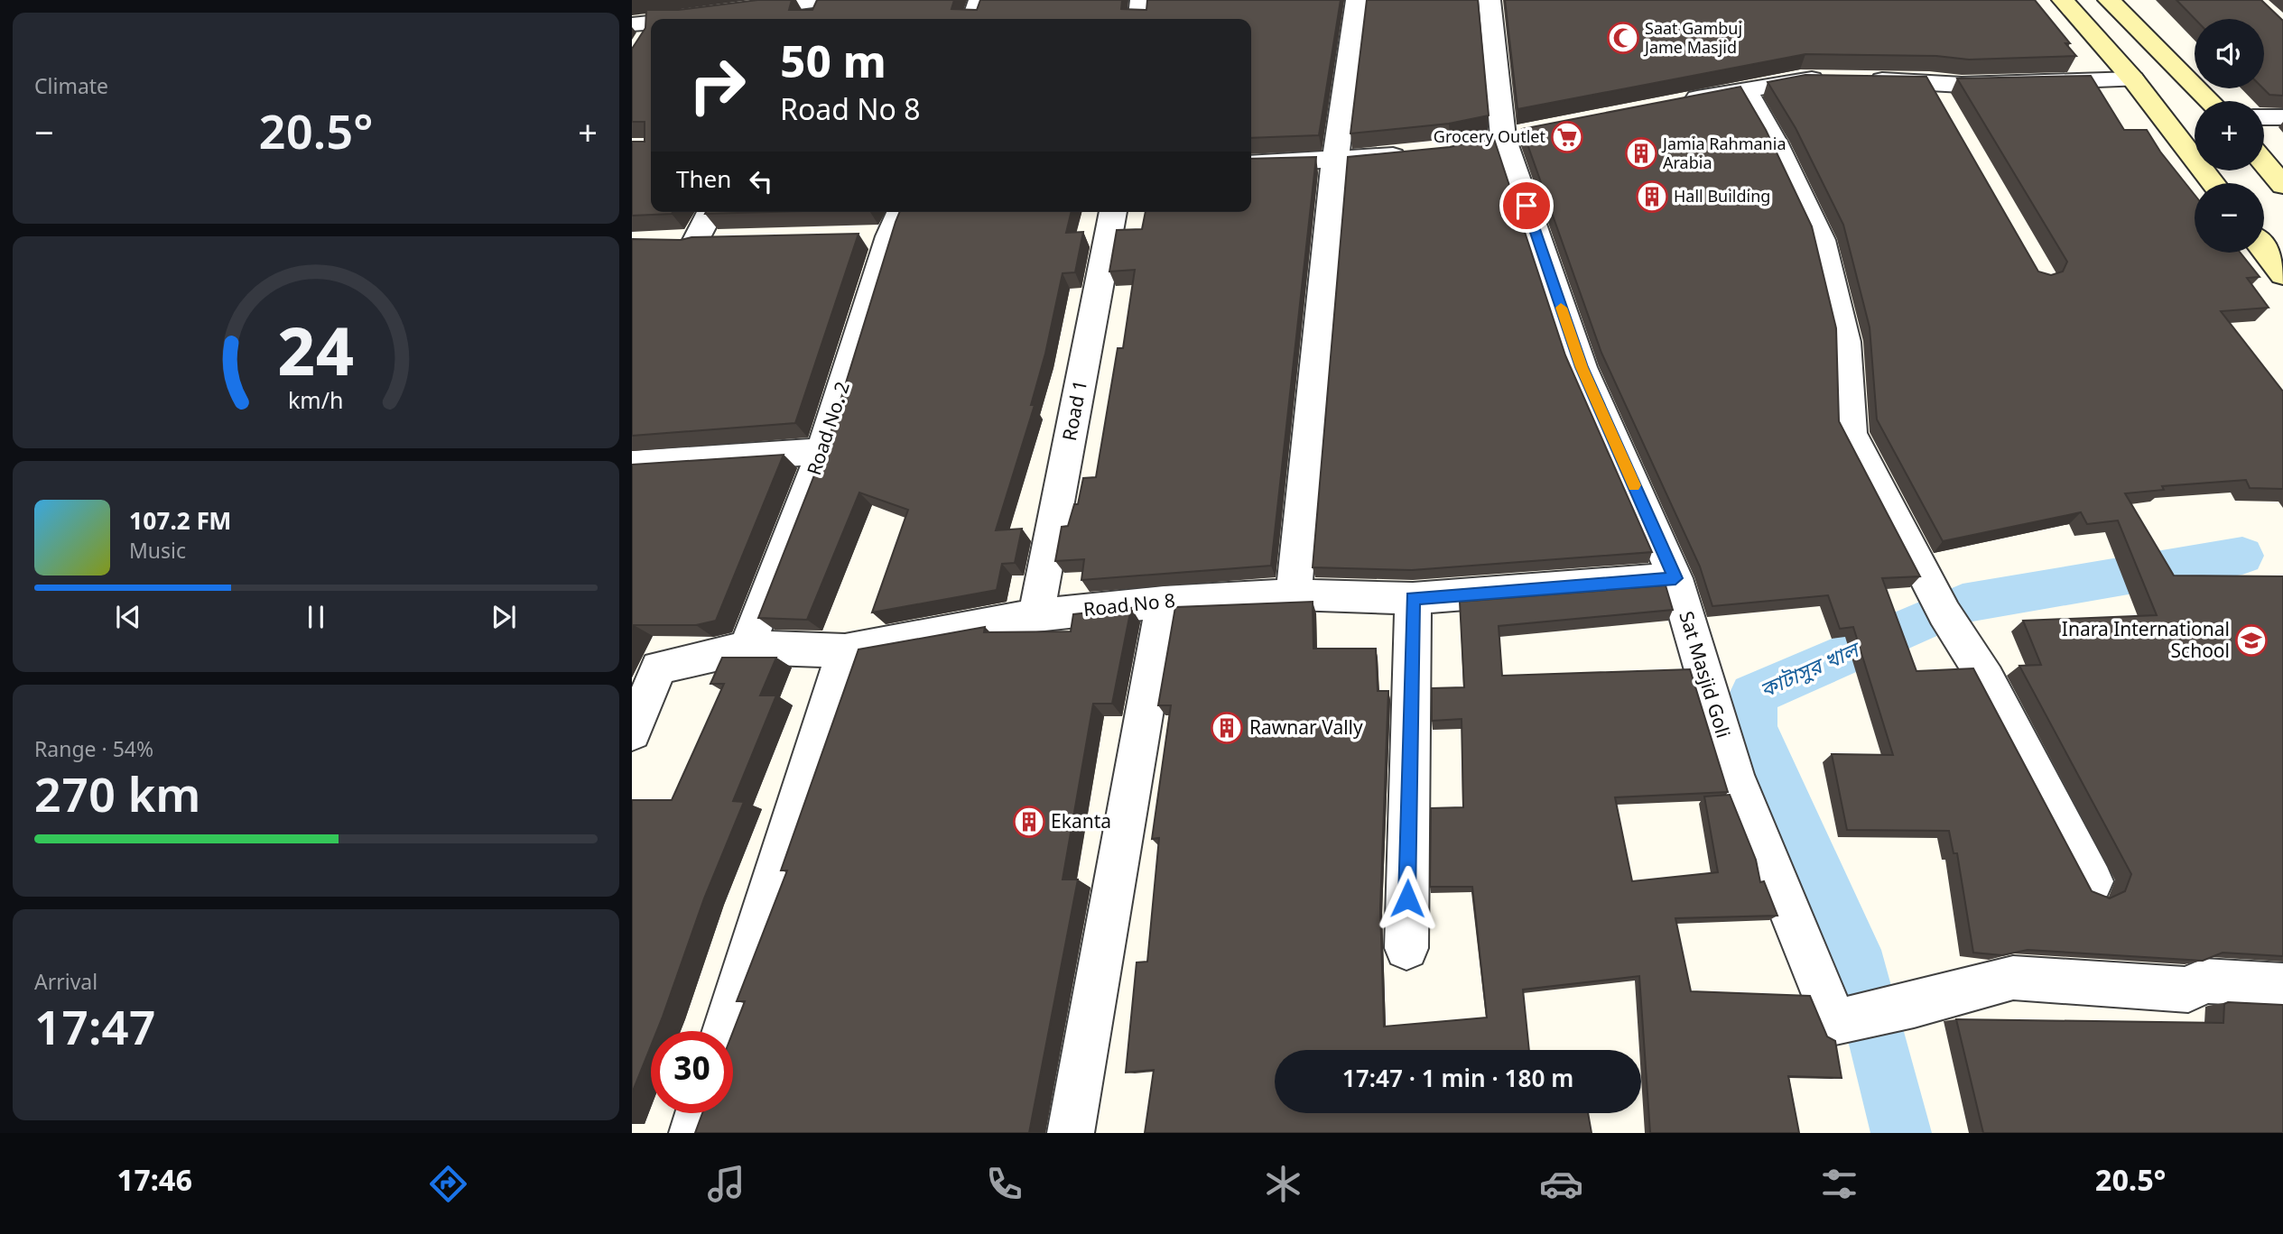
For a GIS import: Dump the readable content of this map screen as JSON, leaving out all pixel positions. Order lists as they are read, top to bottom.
{
  "streets": {
    "street": [
      "Road 1",
      "Road No. 2",
      "Road No 8",
      "Sat Masjid Goli"
    ]
  },
  "crossings": [
    ["Road 1", "Road No 8"],
    ["Road No. 2", "Road No 8"],
    ["Road No 8", "Sat Masjid Goli"]
  ],
  "water": ["কাটাসুর খাল"],
  "places": {
    "mosque": ["Saat Gambuj Jame Masjid"],
    "supermarket": ["Grocery Outlet"],
    "building": [
      "Jamia Rahmania Arabia",
      "Hall Building",
      "Rawnar Vally",
      "Ekanta"
    ],
    "school or university": ["Inara International School"]
  },
  "page": {
    "tile": [
      "Climate",
      ["Range · 54%", "270 km"],
      ["Arrival", "17:47"]
    ],
    "map_buttons": ["+", "−"],
    "turn": ["50 m", "Road No 8"],
    "heat": ["−", "20.5°", "+"],
    "then": "Then",
    "song": ["107.2 FM", "Music"],
    "limit": "30",
    "trip": "17:47 · 1 min · 180 m",
    "tabs": ["17:46", "20.5°"],
    "gauge": ["24", "km/h"]
  }
}
